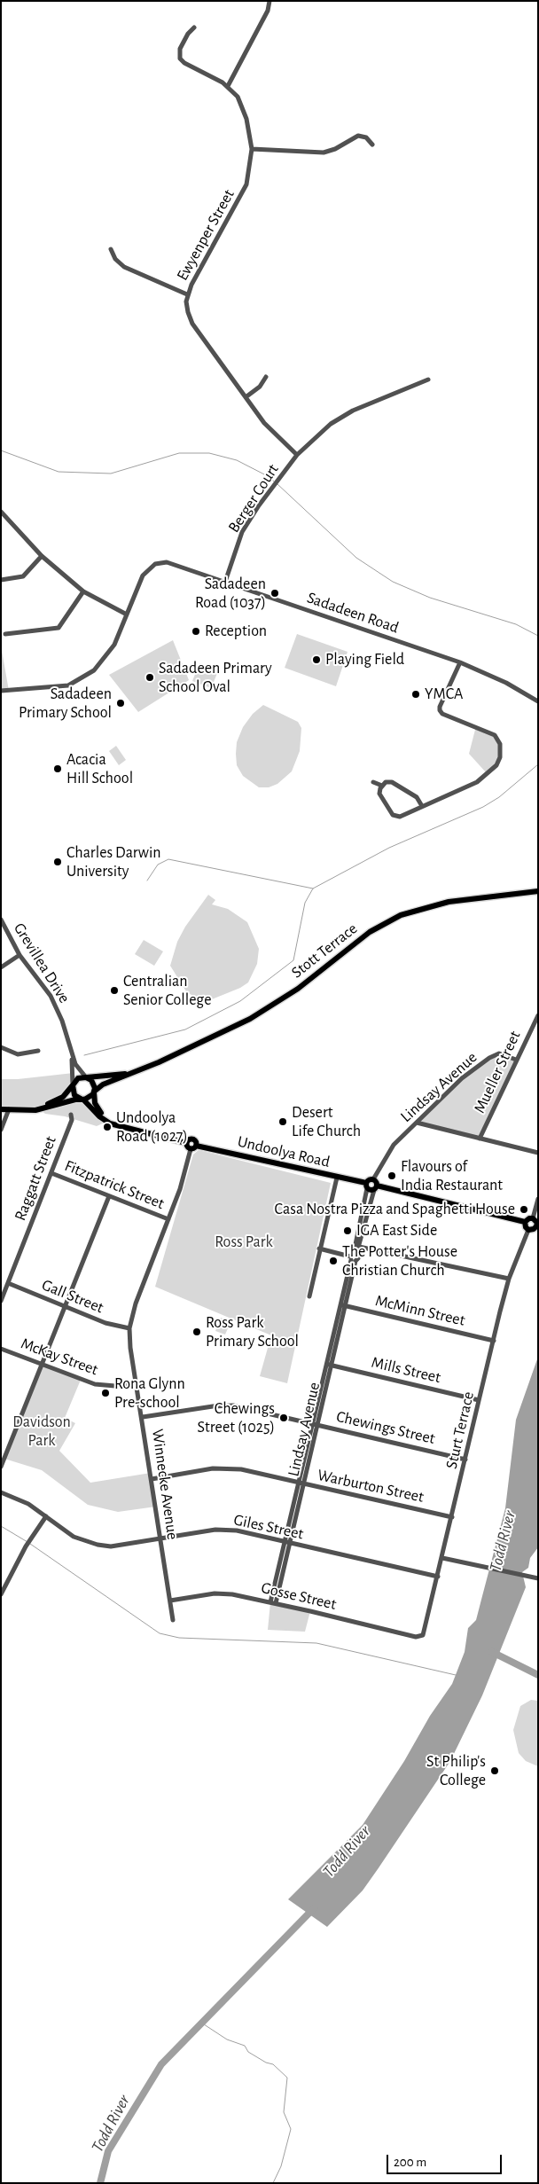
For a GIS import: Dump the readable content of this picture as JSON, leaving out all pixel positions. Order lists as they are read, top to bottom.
{
  "streets": {
    "main road": ["Stott Terrace", "Undoolya Road"],
    "street": [
      "Ewyenper Street",
      "Berger Court",
      "Sadadeen Road",
      "Grevillea Drive",
      "Mueller Street",
      "Lindsay Avenue",
      "Raggatt Street",
      "Fitzpatrick Street",
      "Gall Street",
      "McMinn Street",
      "McKay Street",
      "Mills Street",
      "Chewings Street",
      "Sturt Terrace",
      "Winnecke Avenue",
      "Warburton Street",
      "Giles Street",
      "Gosse Street"
    ]
  },
  "crossings": [
    ["Ewyenper Street", "Berger Court"],
    ["Berger Court", "Sadadeen Road"],
    ["Stott Terrace", "Grevillea Drive"],
    ["Mueller Street", "Lindsay Avenue"],
    ["Lindsay Avenue", "Undoolya Road"],
    ["Lindsay Avenue", "McMinn Street"],
    ["Lindsay Avenue", "Mills Street"],
    ["Lindsay Avenue", "Chewings Street"],
    ["Lindsay Avenue", "Warburton Street"],
    ["Lindsay Avenue", "Giles Street"],
    ["Lindsay Avenue", "Gosse Street"],
    ["Undoolya Road", "Sturt Terrace"],
    ["Undoolya Road", "Winnecke Avenue"],
    ["Raggatt Street", "Fitzpatrick Street"],
    ["Raggatt Street", "Gall Street"],
    ["Fitzpatrick Street", "Winnecke Avenue"],
    ["Gall Street", "Winnecke Avenue"],
    ["McMinn Street", "Sturt Terrace"],
    ["McKay Street", "Winnecke Avenue"],
    ["Mills Street", "Sturt Terrace"],
    ["Chewings Street", "Sturt Terrace"],
    ["Chewings Street", "Winnecke Avenue"],
    ["Sturt Terrace", "Warburton Street"],
    ["Sturt Terrace", "Giles Street"],
    ["Sturt Terrace", "Gosse Street"],
    ["Winnecke Avenue", "Warburton Street"],
    ["Winnecke Avenue", "Giles Street"],
    ["Winnecke Avenue", "Gosse Street"]
  ],
  "water": ["Todd River"],
  "parks": ["Ross Park", "Davidson Park"],
  "places": [
    "Sadadeen Road (1037)",
    "Reception",
    "Playing Field",
    "Sadadeen Primary School Oval",
    "YMCA",
    "Sadadeen Primary School",
    "Acacia Hill School",
    "Charles Darwin University",
    "Centralian Senior College",
    "Desert Life Church",
    "Undoolya Road (1027)",
    "Flavours of India Restaurant",
    "Casa Nostra Pizza and Spaghetti House",
    "IGA East Side",
    "The Potter's House Christian Church",
    "Ross Park Primary School",
    "Rona Glynn Pre-school",
    "Chewings Street (1025)",
    "St Philip's College"
  ],
  "scale_bar": "200 m"
}
